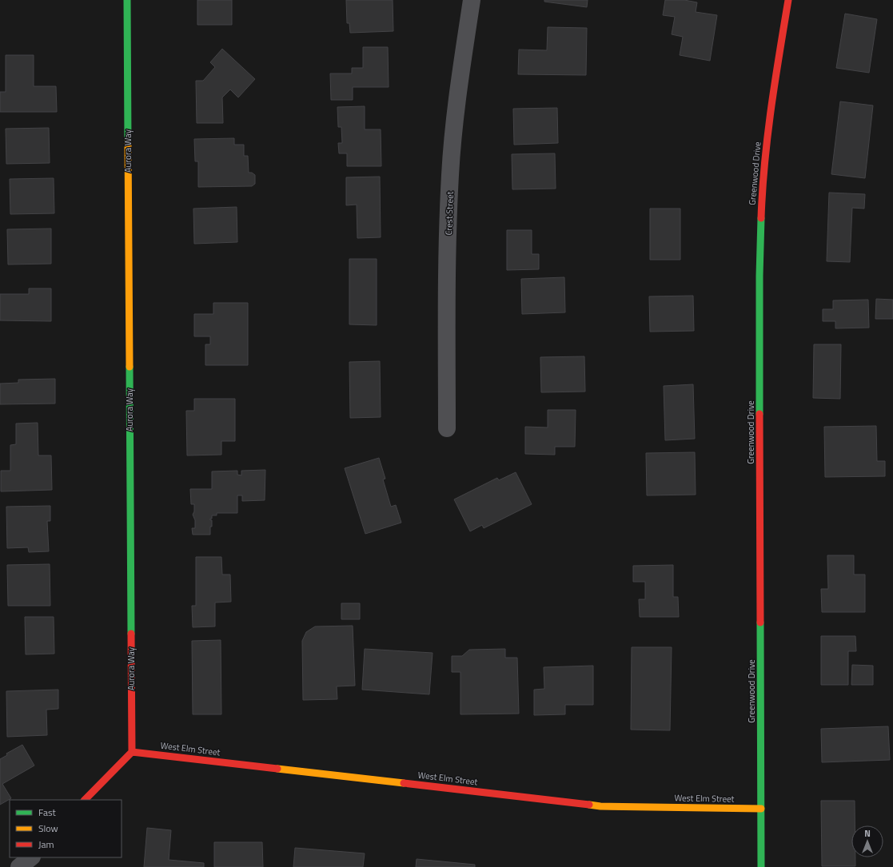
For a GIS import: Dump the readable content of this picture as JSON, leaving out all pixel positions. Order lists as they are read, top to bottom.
{
  "streets": {
    "street": [
      "Aurora Way",
      "Greenwood Drive",
      "Crest Street",
      "West Elm Street"
    ]
  },
  "crossings": [
    ["Aurora Way", "West Elm Street"],
    ["Greenwood Drive", "West Elm Street"]
  ],
  "legend": ["Fast", "Slow", "Jam"],
  "north": "top"
}
